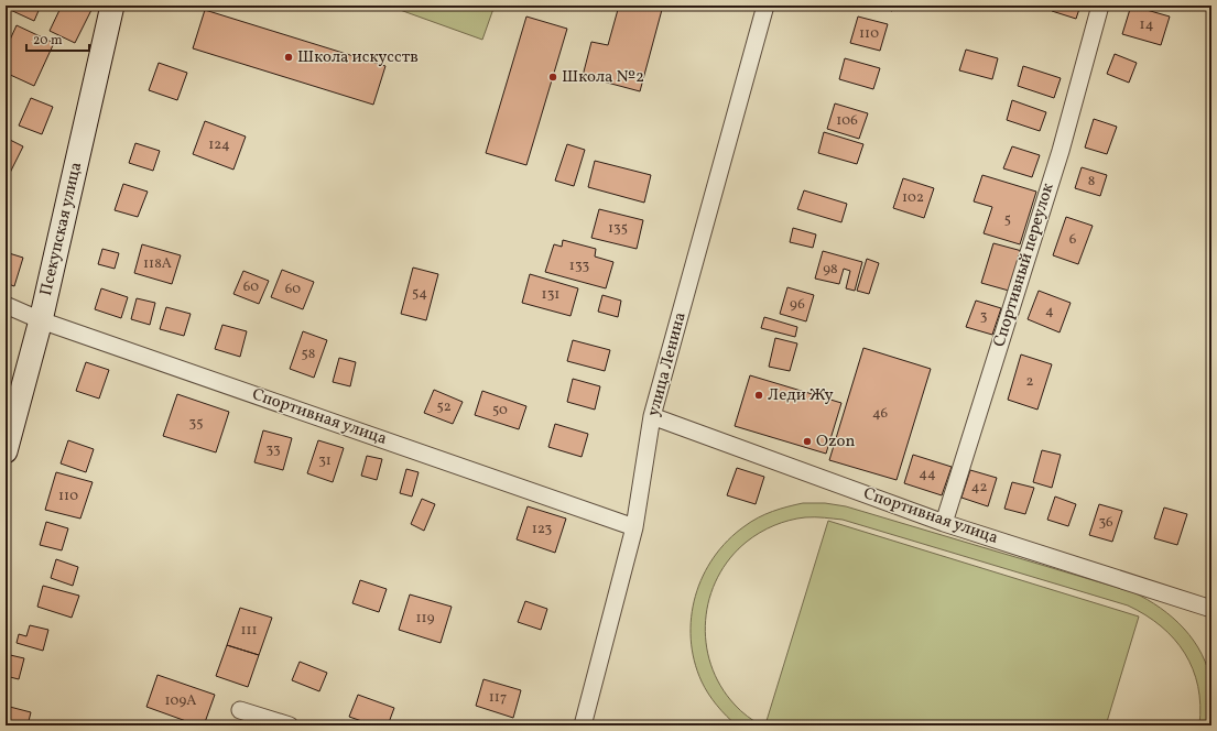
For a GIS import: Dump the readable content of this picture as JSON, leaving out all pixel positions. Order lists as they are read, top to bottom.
{
  "streets": {
    "street": [
      "Псекупская улица",
      "Спортивный переулок",
      "улица Ленина",
      "Спортивная улица"
    ]
  },
  "crossings": [
    ["Псекупская улица", "Спортивная улица"],
    ["Спортивный переулок", "Спортивная улица"],
    ["улица Ленина", "Спортивная улица"]
  ],
  "places": [
    "Школа искусств",
    "Школа №2",
    "Леди Жу",
    "Ozon"
  ],
  "house_numbers": [
    "14",
    "110",
    "106",
    "124",
    "8",
    "102",
    "5",
    "135",
    "6",
    "118А",
    "133",
    "98",
    "60",
    "60",
    "54",
    "131",
    "96",
    "4",
    "3",
    "58",
    "2",
    "52",
    "50",
    "46",
    "35",
    "33",
    "31",
    "44",
    "42",
    "110",
    "36",
    "123",
    "119",
    "111",
    "117",
    "109А"
  ],
  "scale_bar": "20 m"
}
